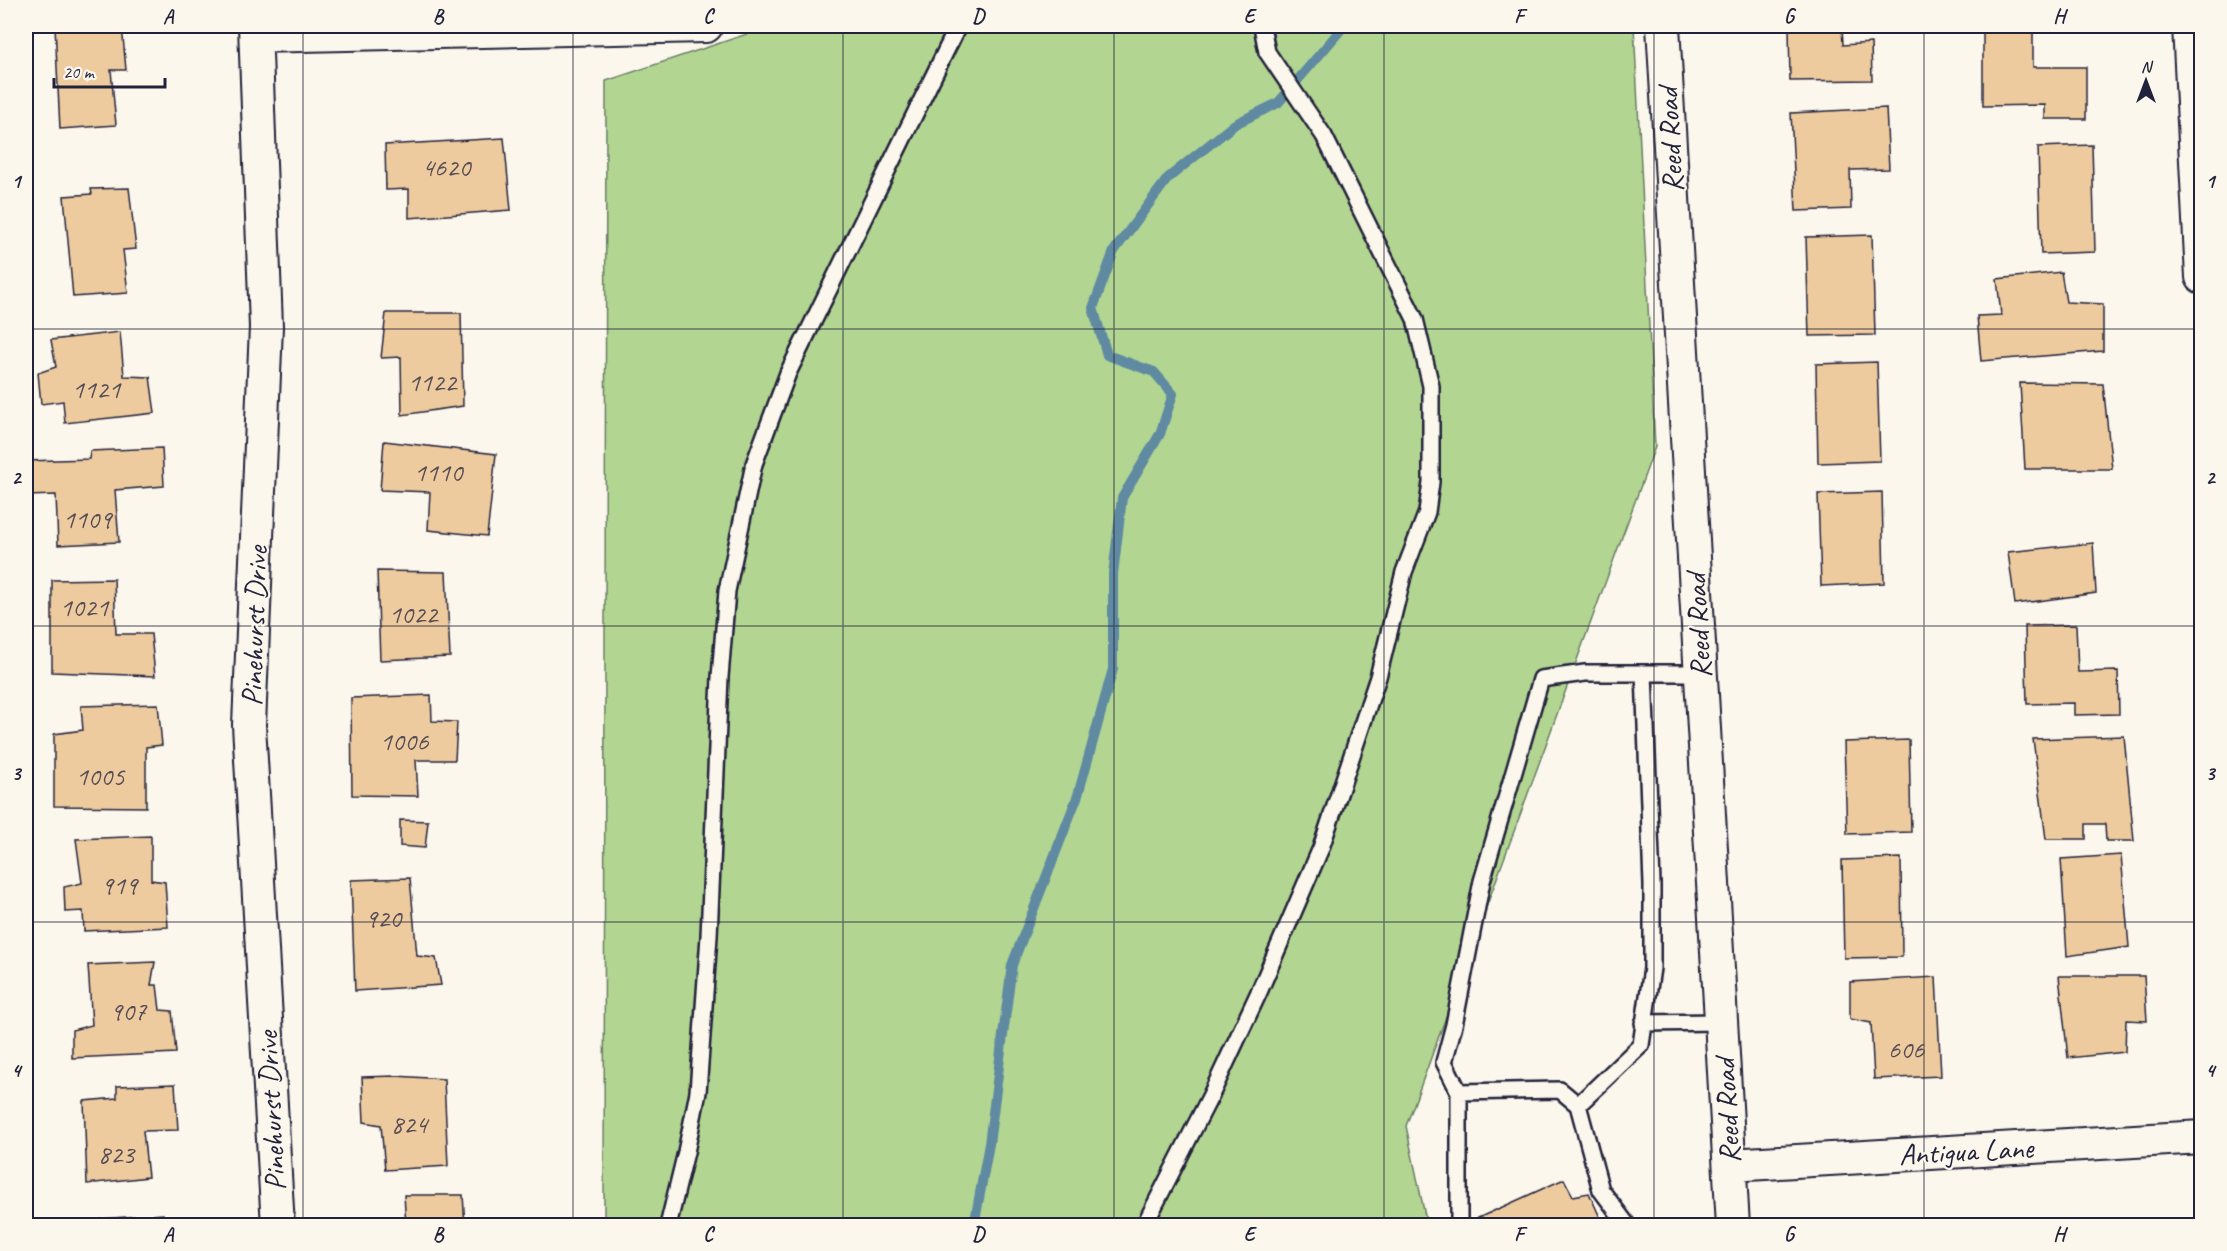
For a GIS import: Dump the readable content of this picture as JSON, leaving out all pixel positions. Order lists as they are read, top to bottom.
{
  "streets": {
    "street": ["Reed Road", "Pinehurst Drive", "Antigua Lane"]
  },
  "crossings": [
    ["Reed Road", "Antigua Lane"]
  ],
  "house_numbers": [
    "4620",
    "1122",
    "1121",
    "1110",
    "1109",
    "1021",
    "1022",
    "1006",
    "1005",
    "919",
    "920",
    "907",
    "606",
    "824",
    "823"
  ],
  "scale_bar": "20 m",
  "north": "top",
  "grid": {
    "columns": [
      "A",
      "B",
      "C",
      "D",
      "E",
      "F",
      "G",
      "H"
    ],
    "rows": [
      "1",
      "2",
      "3",
      "4"
    ]
  }
}
